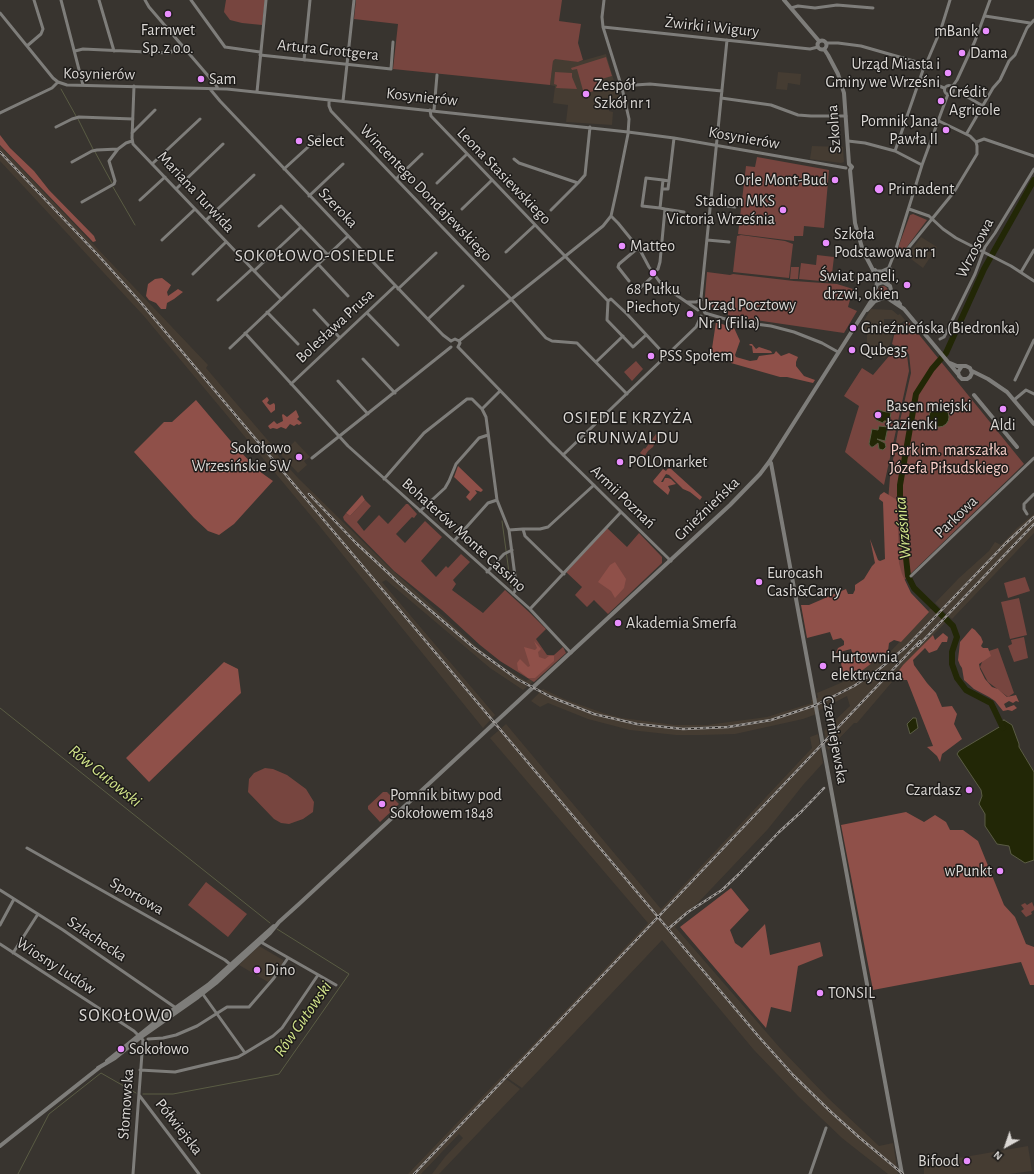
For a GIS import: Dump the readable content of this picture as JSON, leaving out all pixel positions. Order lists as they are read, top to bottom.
{
  "streets": {
    "street": [
      "Żwirki i Wigury",
      "Artura Grottgera",
      "Kosynierów",
      "Szkolna",
      "Leona Stasiewskiego",
      "Mariana Turwida",
      "Wincentego Dondajewskiego",
      "Szeroka",
      "Wrzosowa",
      "Bolesława Prusa",
      "Armii Poznań",
      "Gnieźnieńska",
      "Parkowa",
      "Bohaterów Monte Cassino",
      "Czerniejewska",
      "Sportowa",
      "Szlachecka",
      "Wiosny Ludów",
      "Słomowska",
      "Półwiejska"
    ]
  },
  "crossings": [
    ["Żwirki i Wigury", "Szkolna"],
    ["Kosynierów", "Szkolna"],
    ["Kosynierów", "Leona Stasiewskiego"],
    ["Kosynierów", "Wincentego Dondajewskiego"],
    ["Kosynierów", "Szeroka"],
    ["Szkolna", "Gnieźnieńska"],
    ["Szeroka", "Bolesława Prusa"],
    ["Szeroka", "Armii Poznań"],
    ["Bolesława Prusa", "Bohaterów Monte Cassino"],
    ["Armii Poznań", "Gnieźnieńska"],
    ["Gnieźnieńska", "Bohaterów Monte Cassino"],
    ["Gnieźnieńska", "Czerniejewska"],
    ["Gnieźnieńska", "Sportowa"],
    ["Gnieźnieńska", "Szlachecka"],
    ["Gnieźnieńska", "Wiosny Ludów"],
    ["Gnieźnieńska", "Słomowska"],
    ["Szlachecka", "Wiosny Ludów"],
    ["Wiosny Ludów", "Słomowska"],
    ["Słomowska", "Półwiejska"]
  ],
  "districts": ["SOKOŁOWO-OSIEDLE", "OSIEDLE KRZYŻA GRUNWALDU", "SOKOŁOWO"],
  "water": ["Wrześnica", "Rów Gutowski"],
  "parks": ["Park im. marszałka Józefa Piłsudskiego"],
  "places": [
    "Farmwet Sp. z o.o.",
    "mBank",
    "Dama",
    "Urząd Miasta i Gminy we Wrześni",
    "Sam",
    "Zespół Szkół nr 1",
    "Crédit Agricole",
    "Pomnik Jana Pawła II",
    "Select",
    "Orle Mont-Bud",
    "Primadent",
    "Stadion MKS Victoria Września",
    "Szkoła Podstawowa nr 1",
    "Matteo",
    "68 Pułku Piechoty",
    "Świat paneli, drzwi, okien",
    "Urząd Pocztowy Nr 1 (Filia)",
    "Gnieźnieńska (Biedronka)",
    "Qube35",
    "PSS Społem",
    "Aldi",
    "Basen miejski Łazienki",
    "Sokołowo Wrzesińskie SW",
    "POLOmarket",
    "Eurocash Cash&Carry",
    "Akademia Smerfa",
    "Hurtownia elektryczna",
    "Czardasz",
    "Pomnik bitwy pod Sokołowem 1848",
    "wPunkt",
    "Dino",
    "TONSIL",
    "Sokołowo",
    "Bifood"
  ],
  "north": "bottom left"
}
